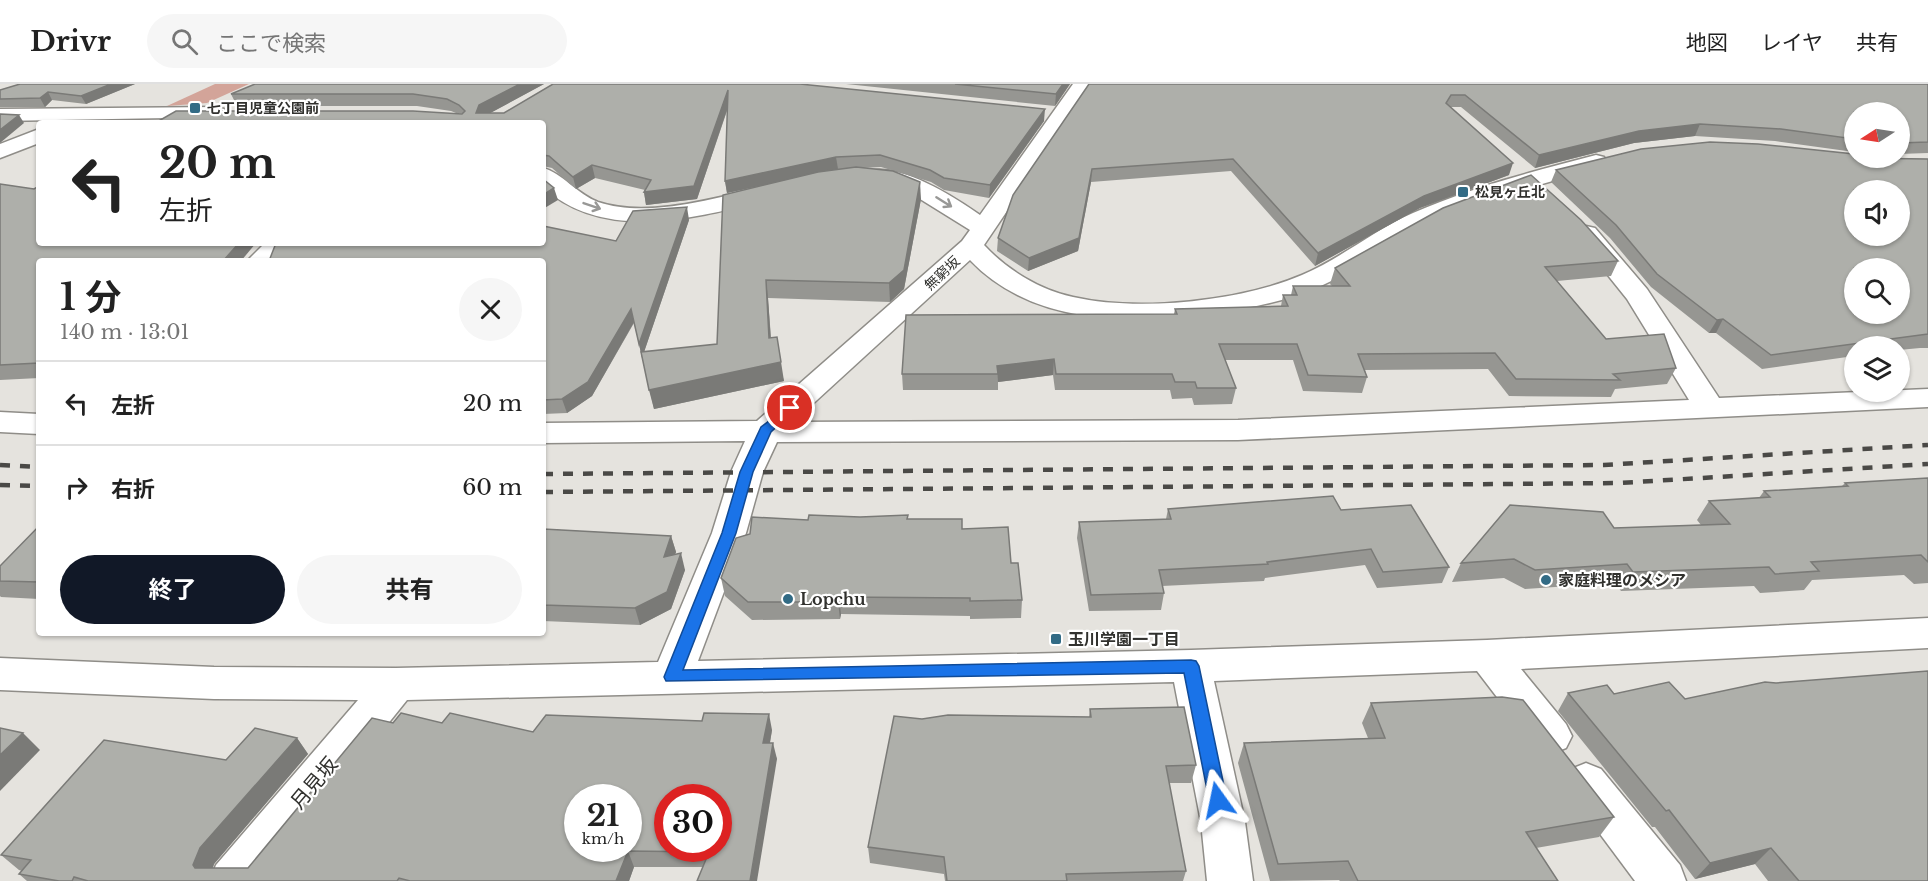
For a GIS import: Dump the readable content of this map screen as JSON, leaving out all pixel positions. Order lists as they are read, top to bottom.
{
  "streets": {
    "street": ["無窮坂", "月見坂"]
  },
  "places": {
    "transit": ["七丁目児童公園前", "松見ヶ丘北", "玉川学園一丁目"],
    "other": ["家庭料理のメシア", "Lopchu"]
  },
  "north": "left",
  "page": {
    "header": "Drivr",
    "search": "ここで検索",
    "nav": ["地図", "レイヤ", "共有"],
    "turn": ["20 m", "左折"],
    "heading": ["1 分", "140 m · 13:01"],
    "list": [
      {
        "name": "左折",
        "value": "20 m"
      },
      {
        "name": "右折",
        "value": "60 m"
      }
    ],
    "buttons": ["終了", "共有"],
    "speed": "21 km/h",
    "limit": "30"
  }
}
